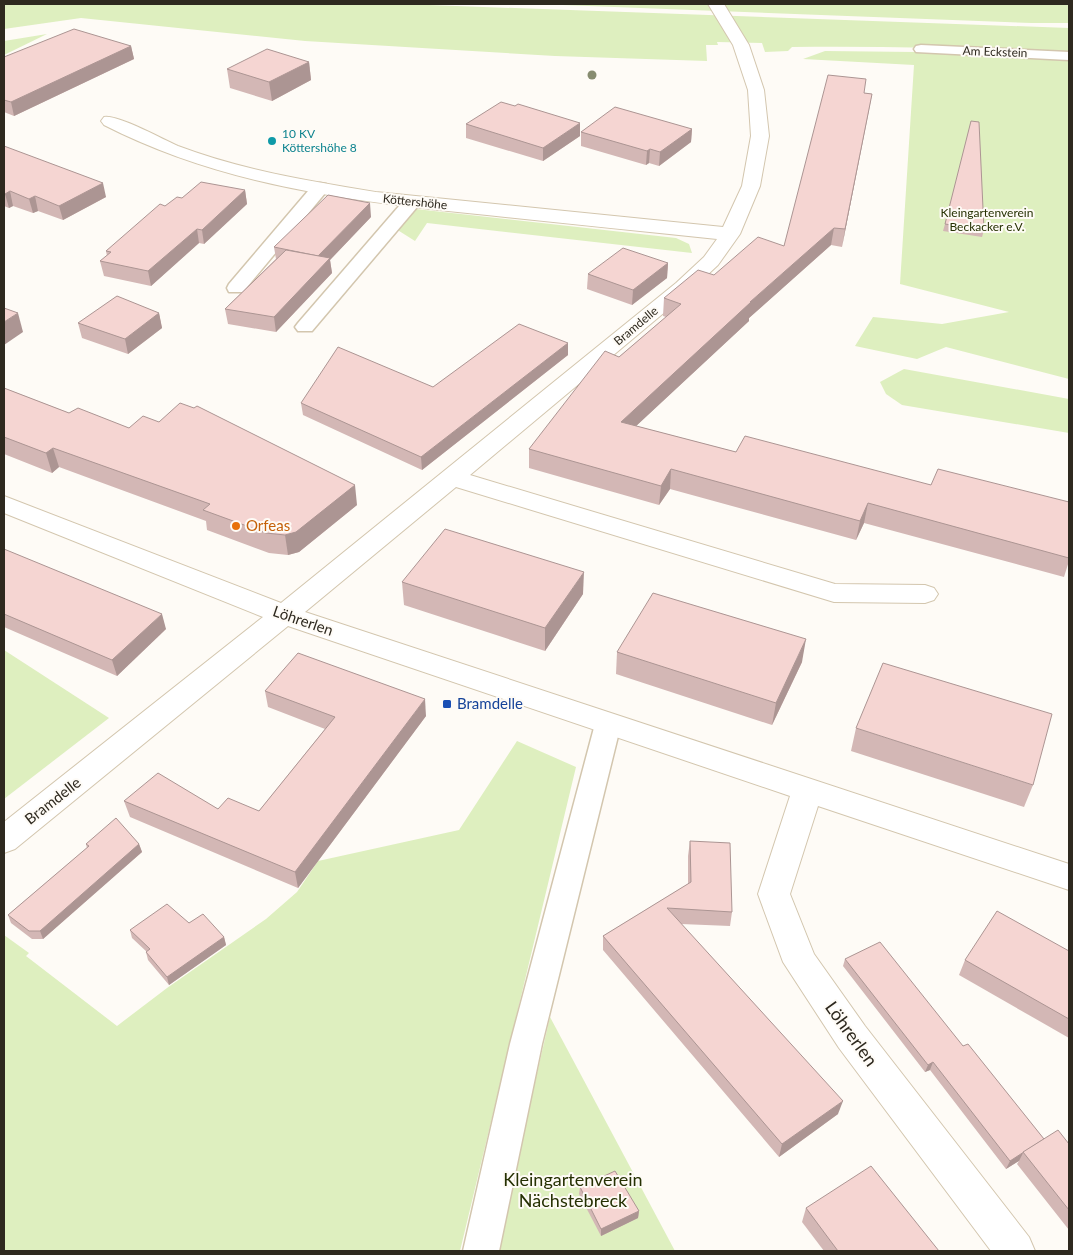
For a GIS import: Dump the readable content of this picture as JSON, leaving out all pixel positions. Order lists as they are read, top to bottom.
{
  "streets": {
    "street": ["Köttershöhe", "Bramdelle", "Löhrerlen"],
    "lane": ["Am Eckstein"]
  },
  "crossings": [
    ["Köttershöhe", "Bramdelle"],
    ["Bramdelle", "Löhrerlen"]
  ],
  "parks": ["Kleingartenverein Beckacker e.V.", "Kleingartenverein Nächstebreck"],
  "places": {
    "other": ["10 KV Köttershöhe 8", "Orfeas"],
    "transit": ["Bramdelle"]
  }
}
